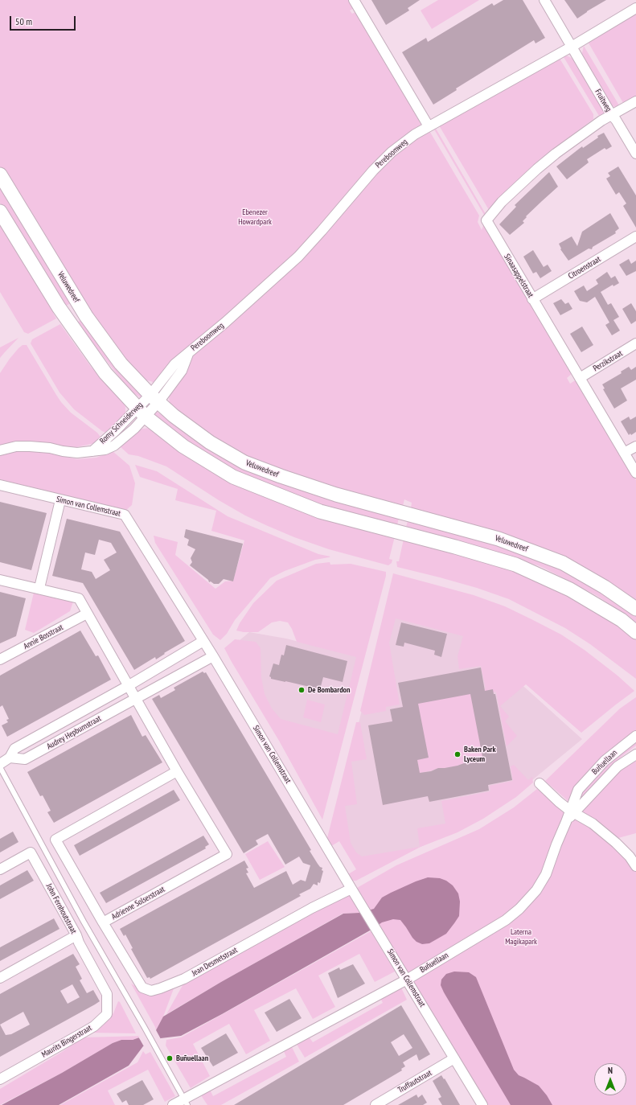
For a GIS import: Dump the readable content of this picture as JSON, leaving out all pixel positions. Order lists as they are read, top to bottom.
{
  "streets": {
    "main road": ["Veluwedreef"],
    "street": [
      "Fruitweg",
      "Pereboomweg",
      "Citroenstraat",
      "Sinaasappelstraat",
      "Perzikstraat",
      "Romy Schneiderweg",
      "Simon van Collemstraat",
      "Annie Bosstraat",
      "Audrey Hepburnstraat",
      "Buñuellaan",
      "Adrienne Solserstraat",
      "John Fernhoutstraat",
      "Jean Desmetstraat",
      "Maurits Bingerstraat",
      "Truffautstraat"
    ]
  },
  "crossings": [
    ["Fruitweg", "Pereboomweg"],
    ["Fruitweg", "Sinaasappelstraat"],
    ["Pereboomweg", "Veluwedreef"],
    ["Pereboomweg", "Romy Schneiderweg"],
    ["Citroenstraat", "Sinaasappelstraat"],
    ["Sinaasappelstraat", "Perzikstraat"],
    ["Simon van Collemstraat", "Audrey Hepburnstraat"],
    ["Simon van Collemstraat", "Buñuellaan"],
    ["Simon van Collemstraat", "Jean Desmetstraat"],
    ["Simon van Collemstraat", "Truffautstraat"],
    ["Audrey Hepburnstraat", "Adrienne Solserstraat"],
    ["Adrienne Solserstraat", "Jean Desmetstraat"],
    ["John Fernhoutstraat", "Maurits Bingerstraat"]
  ],
  "parks": ["Ebenezer Howardpark", "Laterna Magikapark"],
  "places": ["De Bombardon", "Baken Park Lyceum", "Buñuellaan"],
  "scale_bar": "50 m",
  "north": "top"
}
